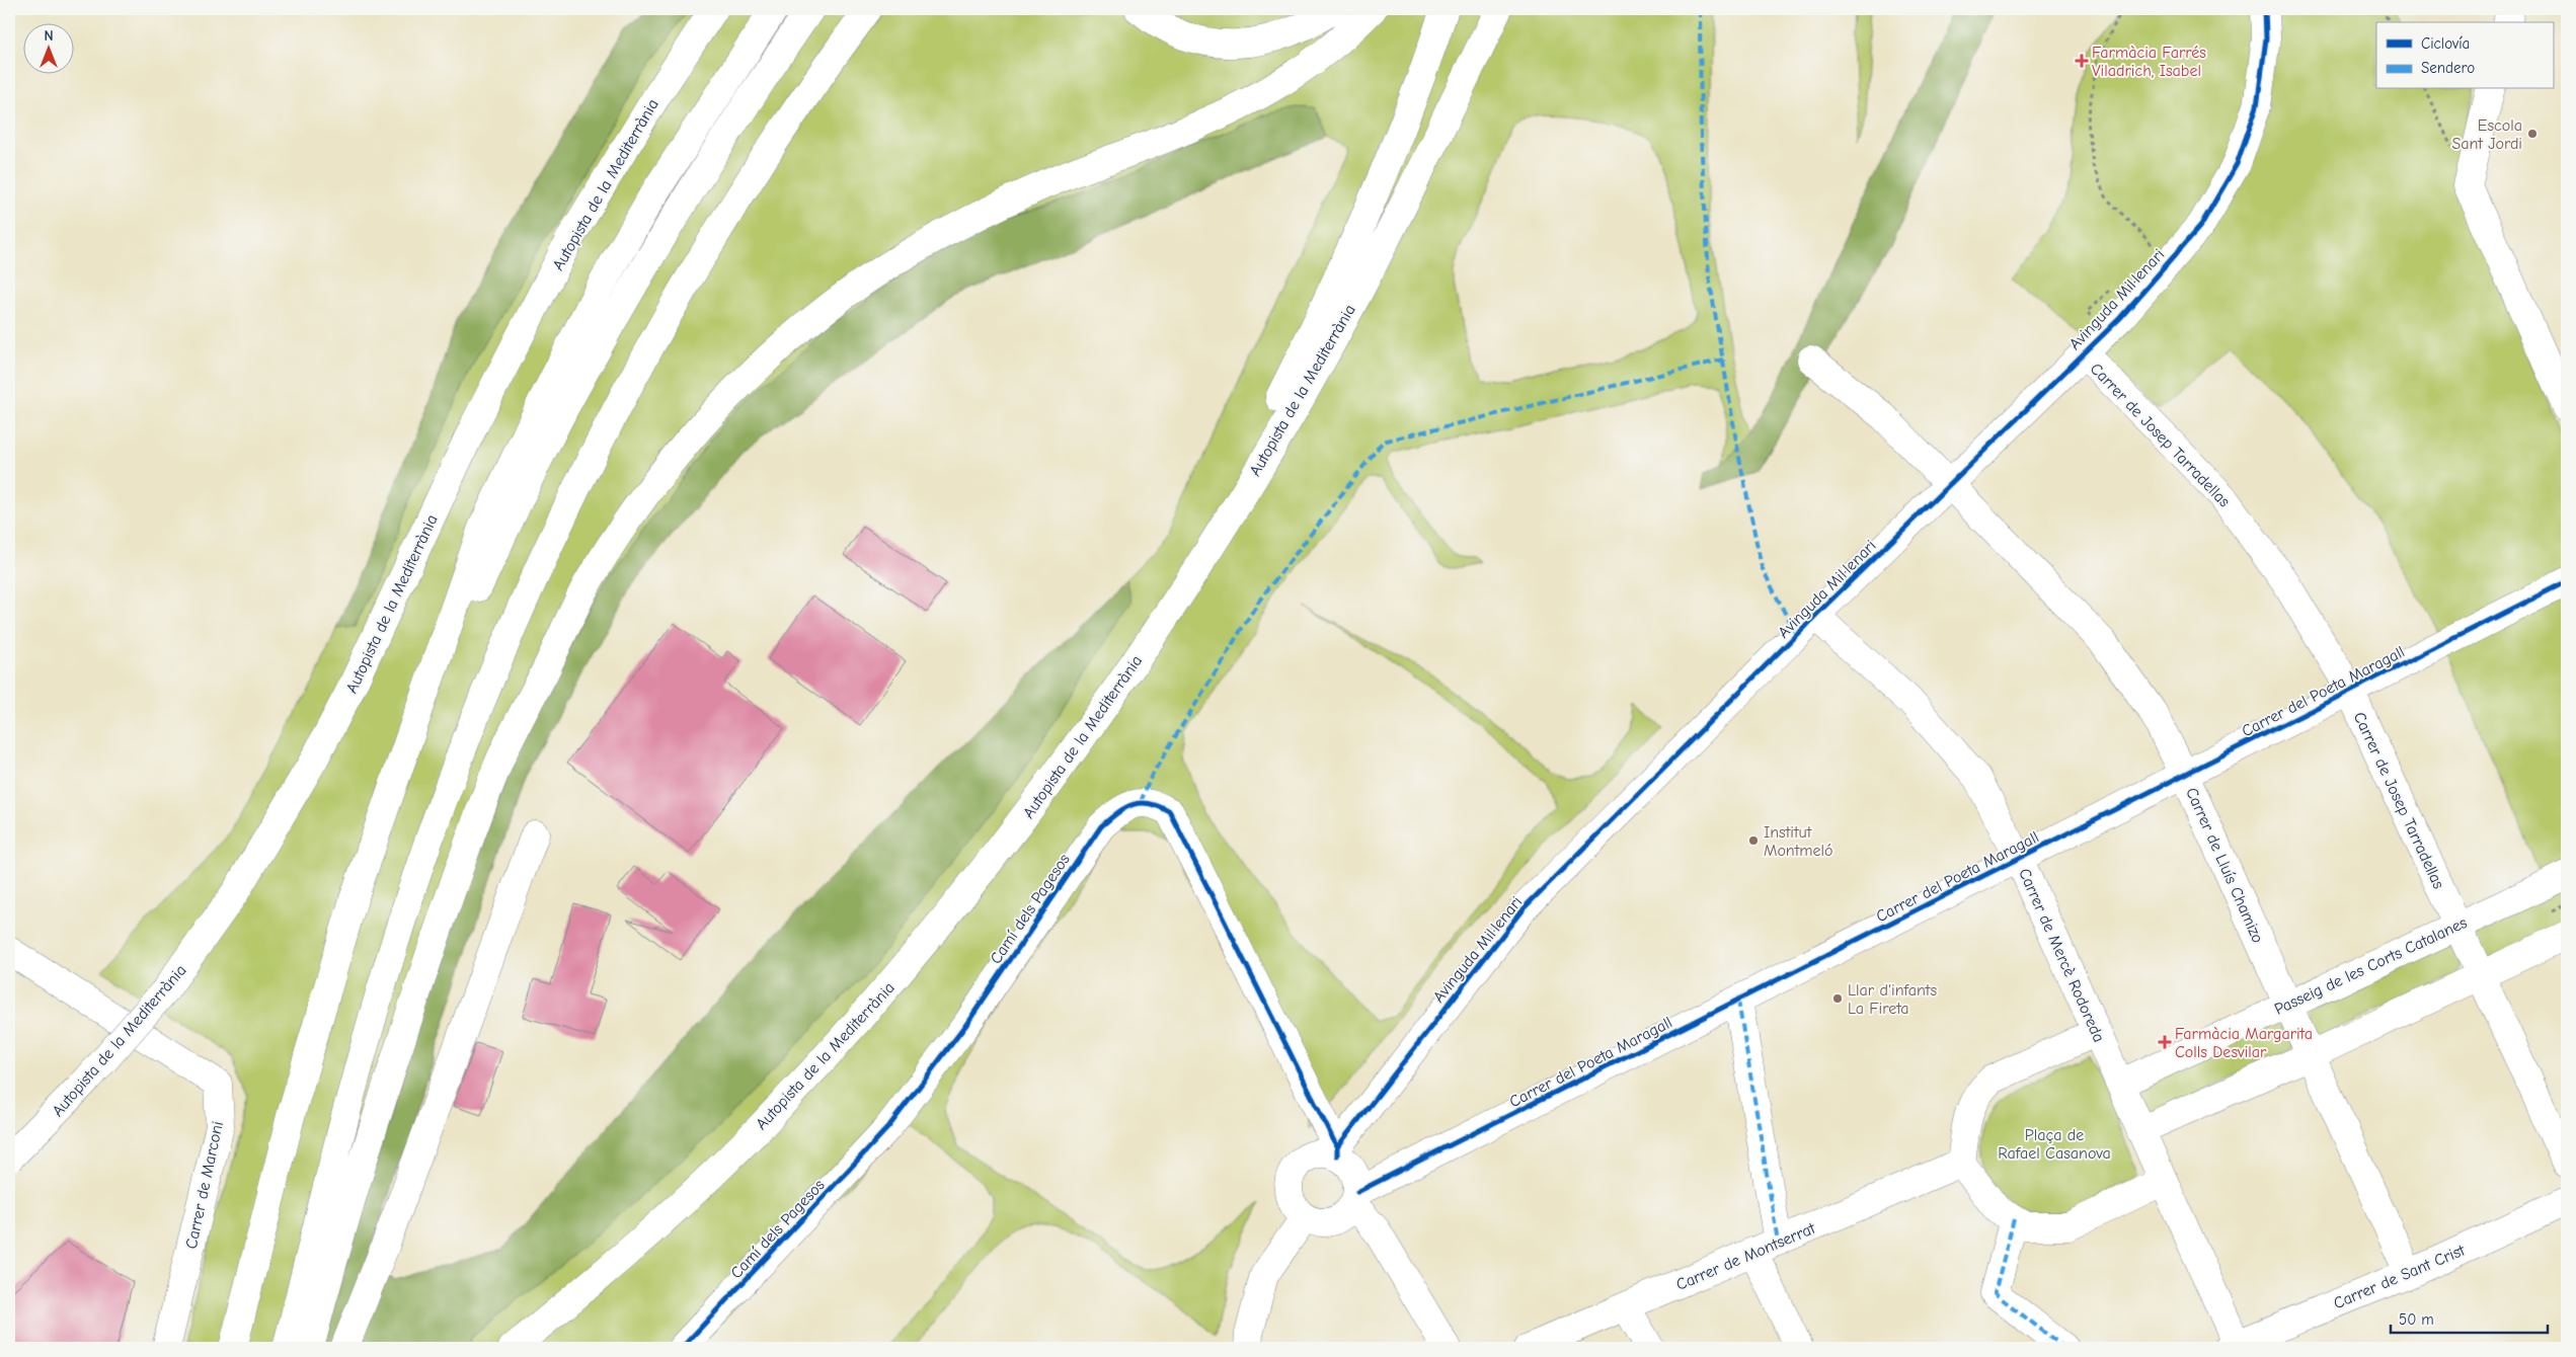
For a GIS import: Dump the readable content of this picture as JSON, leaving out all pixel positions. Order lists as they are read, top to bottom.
{
  "streets": {
    "main road": [
      "Autopista de la Mediterrània",
      "Avinguda Mil·lenari",
      "Carrer de Josep Tarradellas",
      "Carrer del Poeta Maragall",
      "Carrer de Lluís Chamizo",
      "Camí dels Pagesos",
      "Carrer de Mercè Rodoreda",
      "Passeig de les Corts Catalanes",
      "Carrer de Marconi",
      "Carrer de Montserrat",
      "Carrer de Sant Crist"
    ]
  },
  "crossings": [
    ["Avinguda Mil·lenari", "Carrer de Josep Tarradellas"],
    ["Avinguda Mil·lenari", "Carrer del Poeta Maragall"],
    ["Avinguda Mil·lenari", "Carrer de Lluís Chamizo"],
    ["Avinguda Mil·lenari", "Camí dels Pagesos"],
    ["Avinguda Mil·lenari", "Carrer de Mercè Rodoreda"],
    ["Carrer de Josep Tarradellas", "Carrer del Poeta Maragall"],
    ["Carrer de Josep Tarradellas", "Passeig de les Corts Catalanes"],
    ["Carrer del Poeta Maragall", "Carrer de Lluís Chamizo"],
    ["Carrer del Poeta Maragall", "Camí dels Pagesos"],
    ["Carrer del Poeta Maragall", "Carrer de Mercè Rodoreda"],
    ["Carrer de Lluís Chamizo", "Passeig de les Corts Catalanes"],
    ["Carrer de Lluís Chamizo", "Carrer de Sant Crist"],
    ["Carrer de Mercè Rodoreda", "Passeig de les Corts Catalanes"],
    ["Carrer de Mercè Rodoreda", "Carrer de Sant Crist"]
  ],
  "parks": ["Plaça de Rafael Casanova"],
  "places": {
    "health": ["Farmàcia Farrés Viladrich, Isabel", "Farmàcia Margarita Colls Desvilar"],
    "other": ["Escola Sant Jordi", "Institut Montmeló", "Llar d'infants La Fireta"]
  },
  "legend": ["Ciclovía", "Sendero"],
  "scale_bar": "50 m",
  "north": "top"
}
